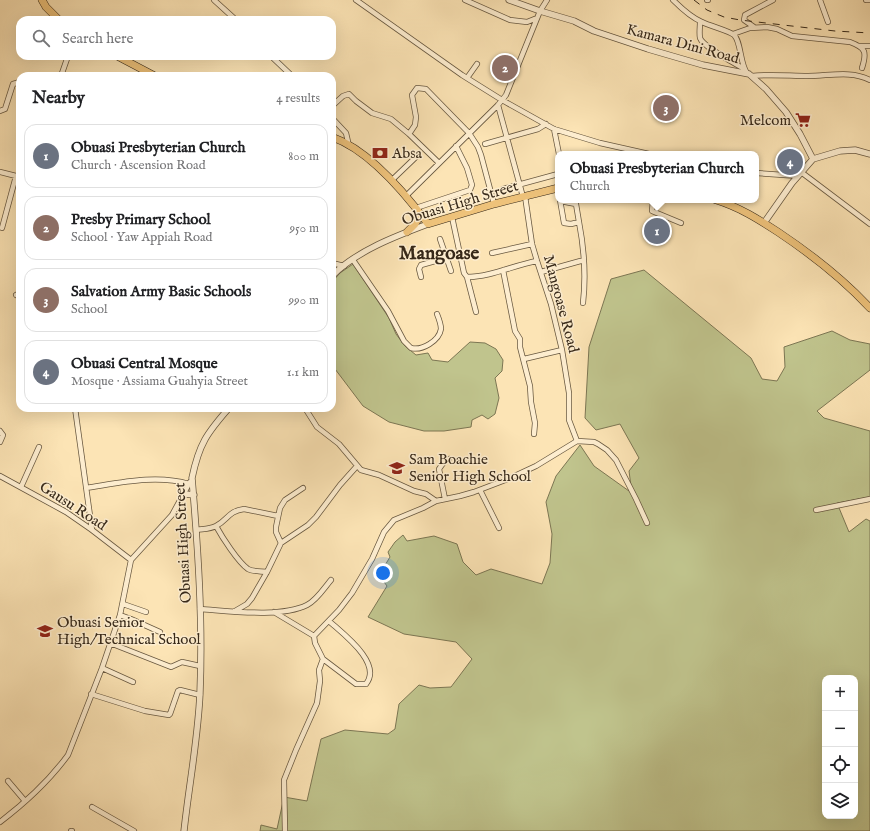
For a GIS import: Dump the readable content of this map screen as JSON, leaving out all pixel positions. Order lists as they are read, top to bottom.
{
  "streets": {
    "main road": ["Obuasi High Street"],
    "street": ["Kamara Dini Road", "Mangoase Road", "Gausu Road"]
  },
  "crossings": [
    ["Obuasi High Street", "Mangoase Road"]
  ],
  "districts": ["Mangoase"],
  "places": {
    "supermarket": ["Melcom"],
    "bank": ["Absa"],
    "school or university": ["Sam Boachie Senior High School", "Obuasi Senior High/Technical School"]
  },
  "page": {
    "search": "Search here",
    "pins": [
      "2",
      "3",
      "4",
      "1"
    ],
    "heading": ["Nearby", "4 results"],
    "list": [
      {
        "mark": "1",
        "name": "Obuasi Presbyterian Church",
        "note": "Church · Ascension Road",
        "value": "800 m"
      },
      {
        "mark": "2",
        "name": "Presby Primary School",
        "note": "School · Yaw Appiah Road",
        "value": "950 m"
      },
      {
        "mark": "3",
        "name": "Salvation Army Basic Schools",
        "note": "School",
        "value": "990 m"
      },
      {
        "mark": "4",
        "name": "Obuasi Central Mosque",
        "note": "Mosque · Assiama Guahyia Street",
        "value": "1.1 km"
      }
    ],
    "popup": ["Obuasi Presbyterian Church", "Church"],
    "map_buttons": ["+", "−"]
  }
}
